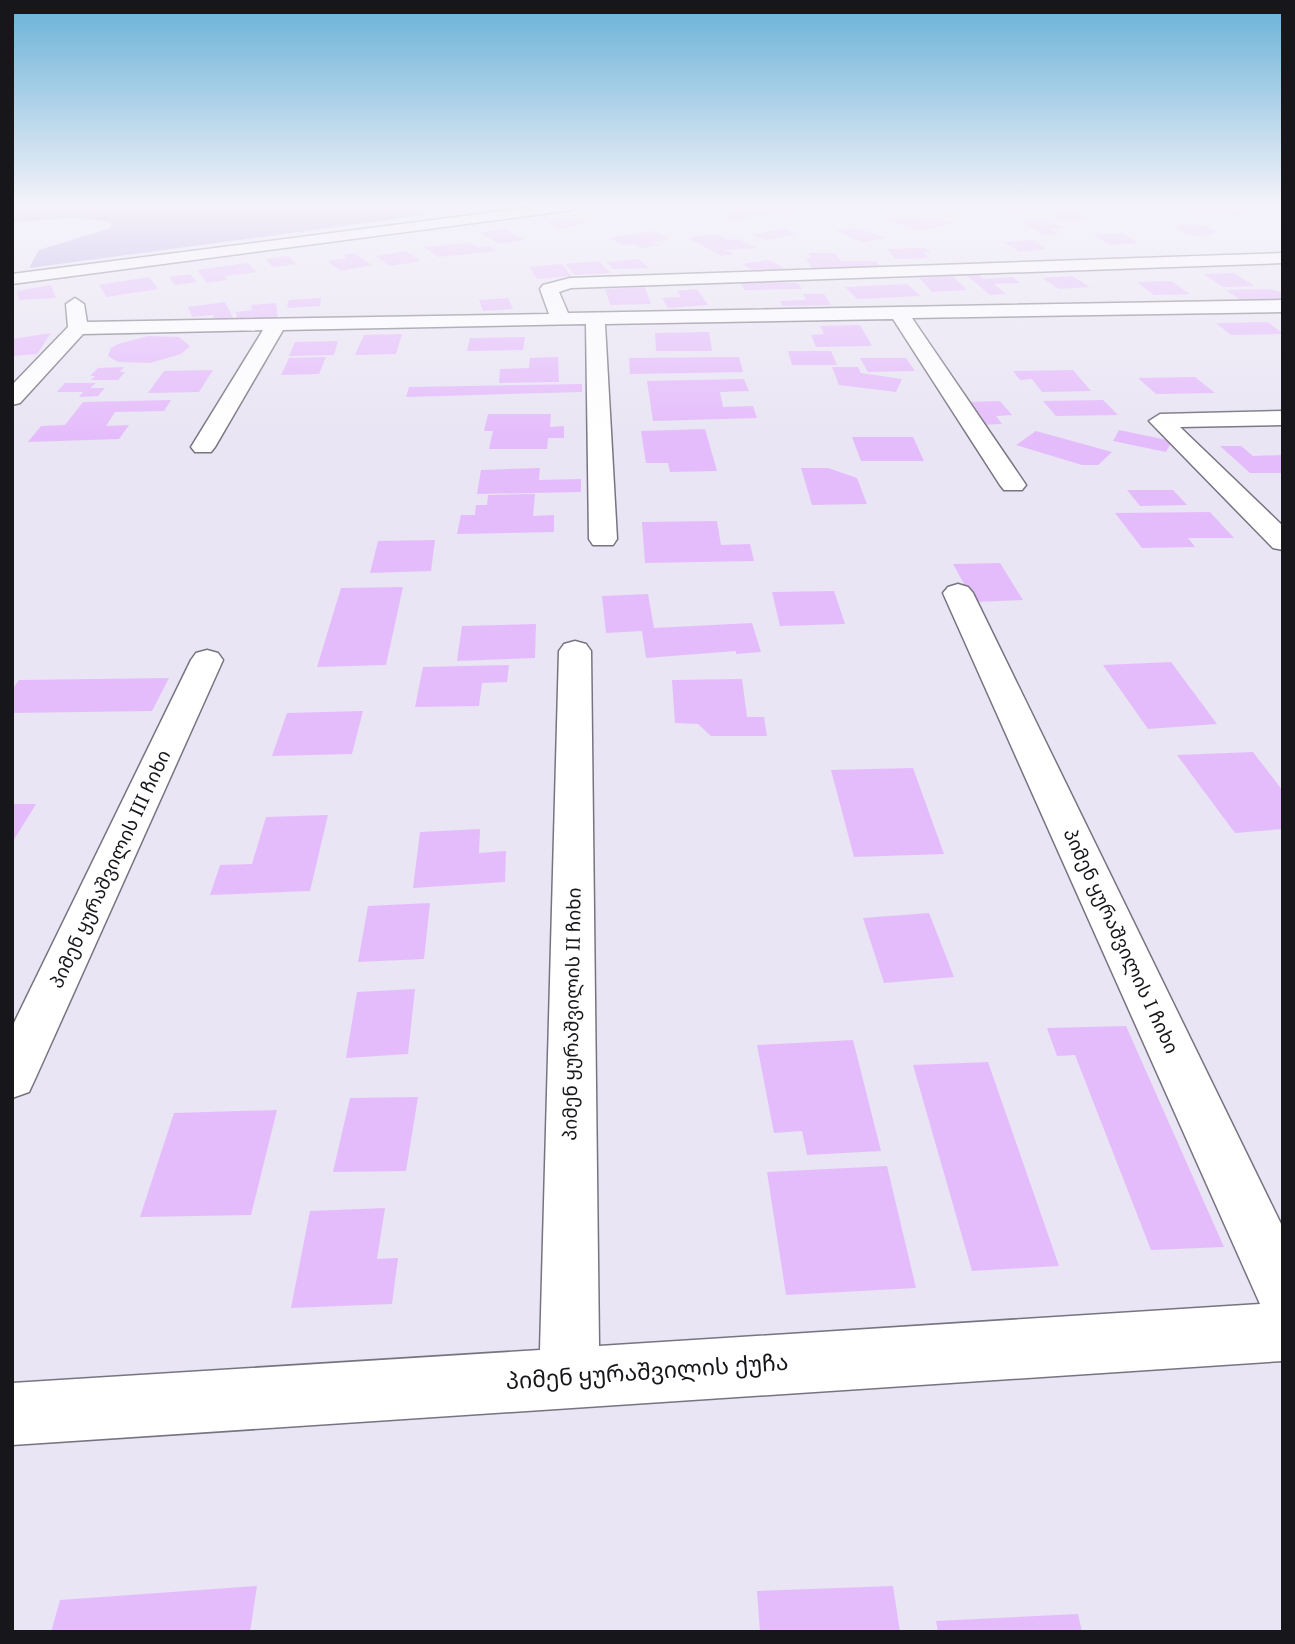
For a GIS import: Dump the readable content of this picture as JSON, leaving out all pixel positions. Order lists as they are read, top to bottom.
{
  "streets": {
    "street": [
      "პიმენ ყურაშვილის III ჩიხი",
      "პიმენ ყურაშვილის I ჩიხი",
      "პიმენ ყურაშვილის II ჩიხი",
      "პიმენ ყურაშვილის ქუჩა"
    ]
  },
  "crossings": [
    ["პიმენ ყურაშვილის II ჩიხი", "პიმენ ყურაშვილის ქუჩა"]
  ]
}
